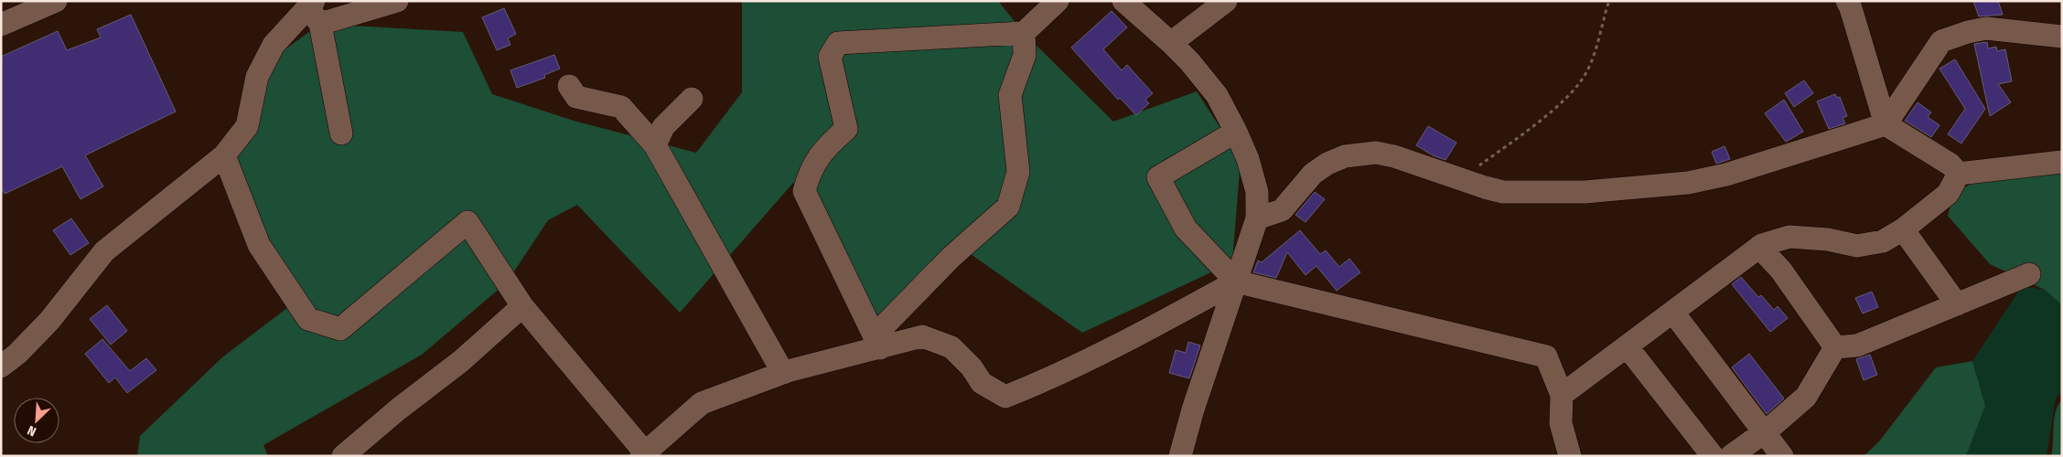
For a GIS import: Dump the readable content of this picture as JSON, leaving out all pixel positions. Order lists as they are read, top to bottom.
{
  "north": "bottom left"
}
